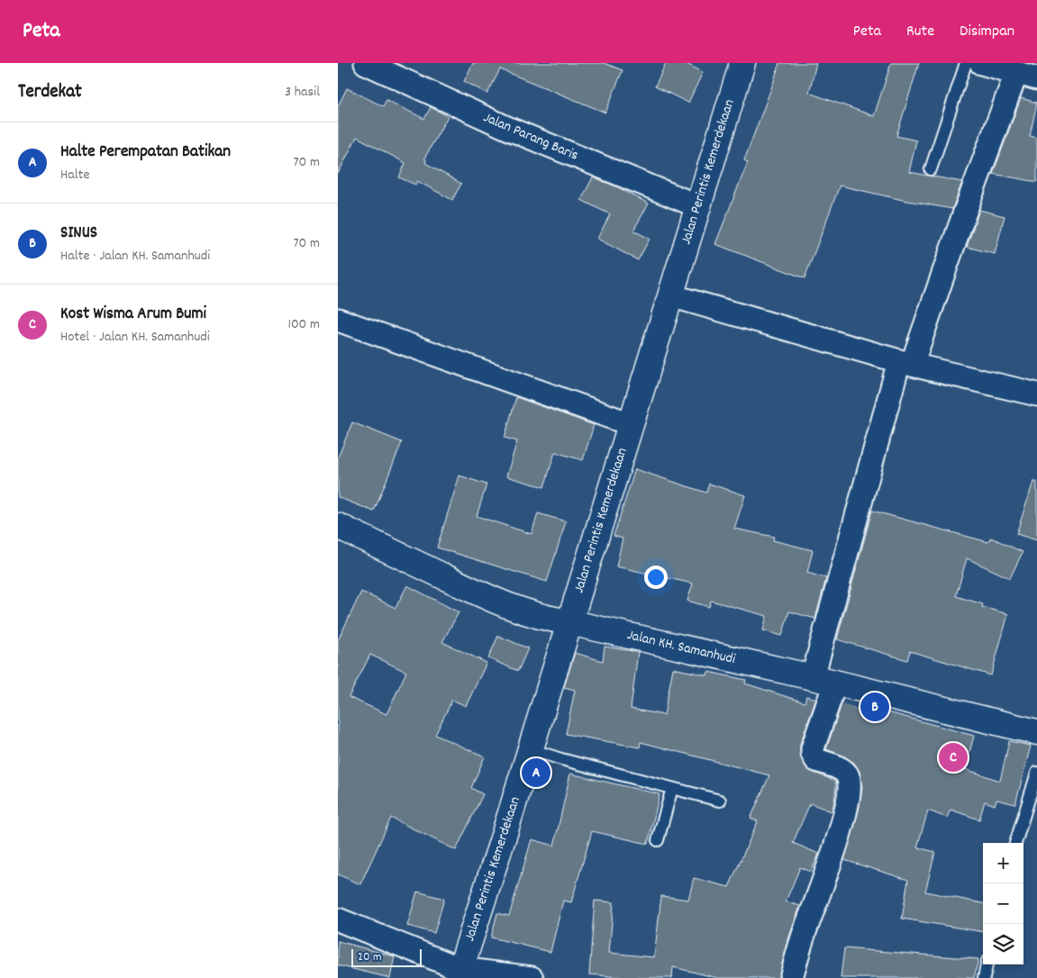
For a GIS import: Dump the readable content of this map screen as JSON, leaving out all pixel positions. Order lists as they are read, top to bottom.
{
  "streets": {
    "street": ["Jalan Parang Baris", "Jalan Perintis Kemerdekaan", "Jalan KH. Samanhudi"]
  },
  "crossings": [
    ["Jalan Parang Baris", "Jalan Perintis Kemerdekaan"],
    ["Jalan Perintis Kemerdekaan", "Jalan KH. Samanhudi"]
  ],
  "scale_bar": "20 m",
  "page": {
    "header": "Peta",
    "nav": ["Peta", "Rute", "Disimpan"],
    "heading": ["Terdekat", "3 hasil"],
    "list": [
      {
        "mark": "A",
        "name": "Halte Perempatan Batikan",
        "note": "Halte",
        "value": "70 m"
      },
      {
        "mark": "B",
        "name": "SINUS",
        "note": "Halte · Jalan KH. Samanhudi",
        "value": "70 m"
      },
      {
        "mark": "C",
        "name": "Kost Wisma Arum Bumi",
        "note": "Hotel · Jalan KH. Samanhudi",
        "value": "100 m"
      }
    ],
    "pins": ["B", "C", "A"],
    "map_buttons": ["+", "−"],
    "scale": "20 m"
  }
}
